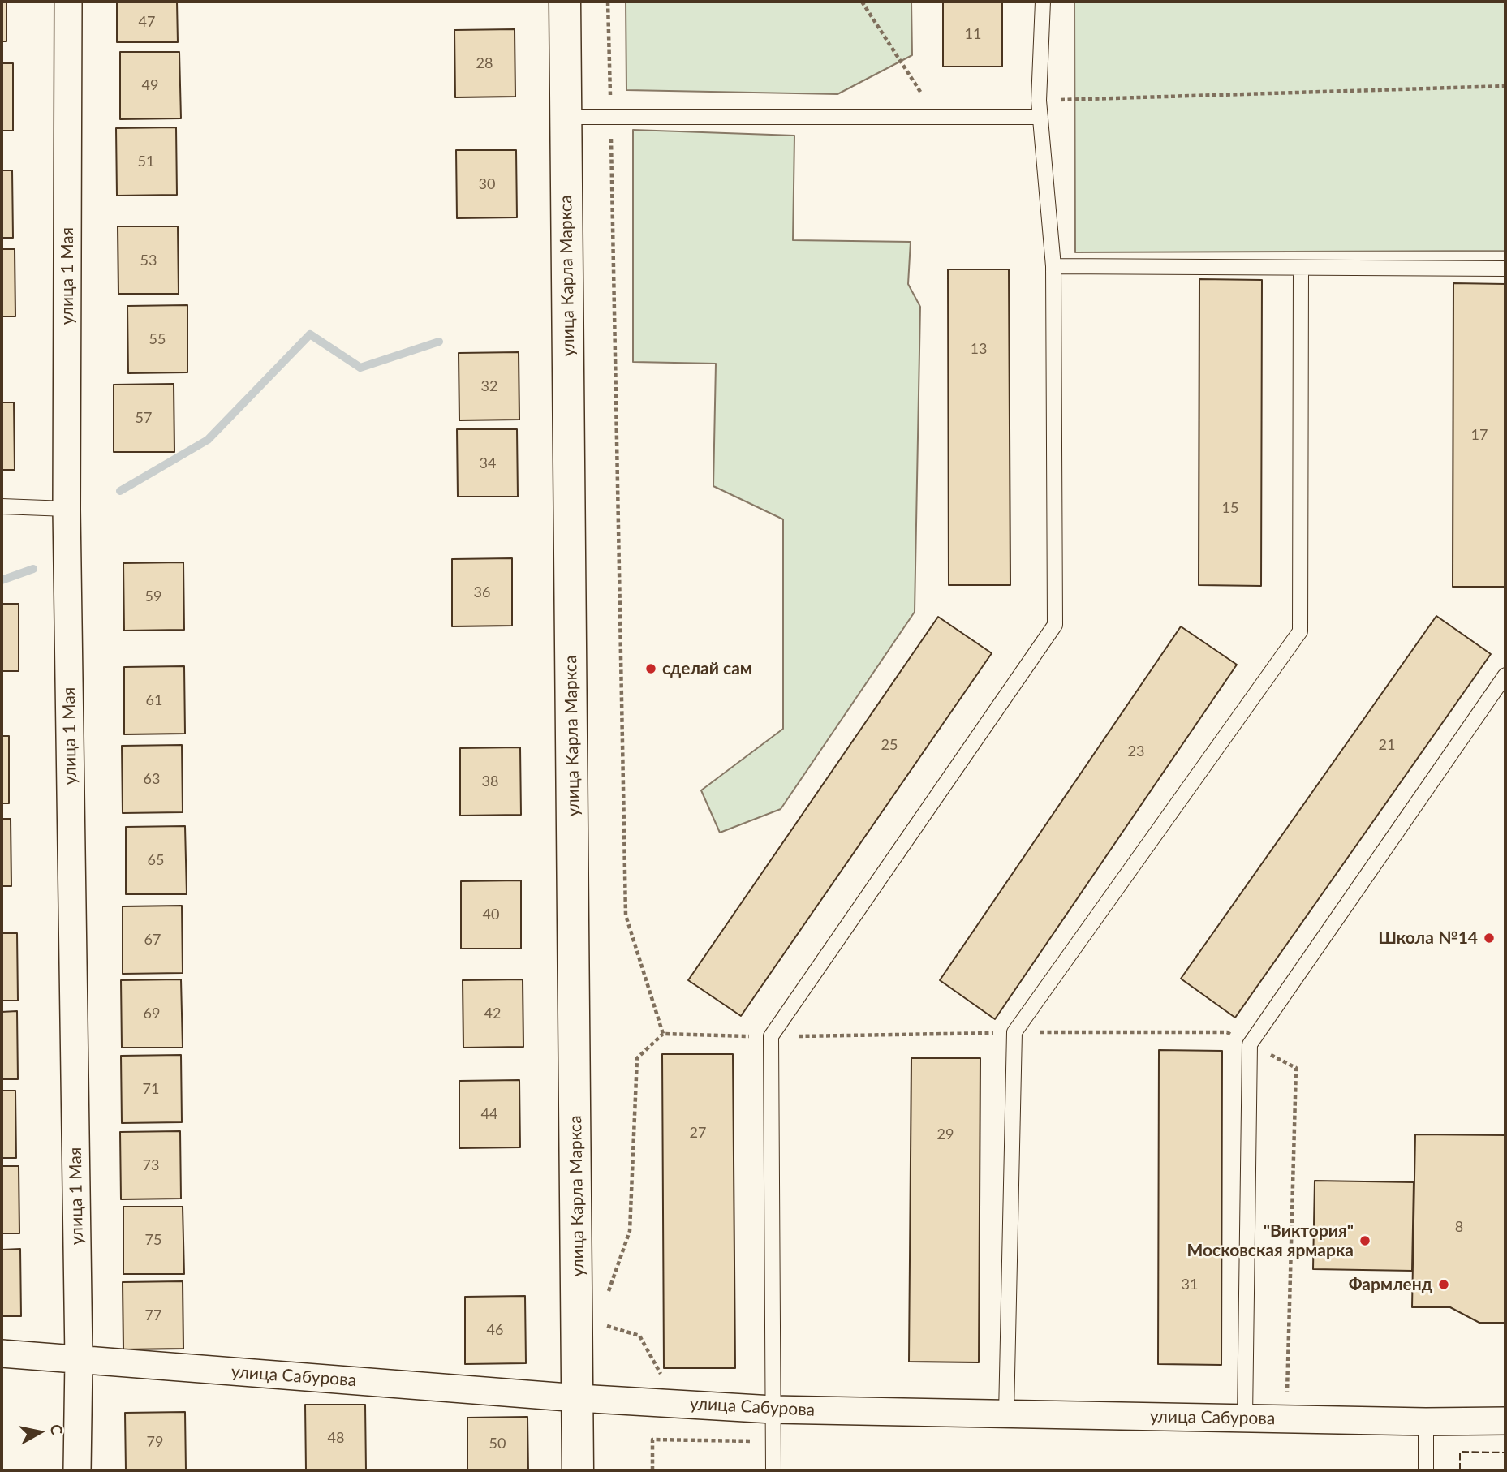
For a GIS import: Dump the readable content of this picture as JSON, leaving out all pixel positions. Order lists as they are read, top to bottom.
{
  "streets": {
    "street": ["улица 1 Мая", "улица Карла Маркса", "улица Сабурова"]
  },
  "crossings": [
    ["улица 1 Мая", "улица Сабурова"],
    ["улица Карла Маркса", "улица Сабурова"]
  ],
  "places": [
    "сделай сам",
    "Школа №14",
    "\"Виктория\" Московская ярмарка",
    "Фармленд"
  ],
  "house_numbers": [
    "47",
    "11",
    "28",
    "49",
    "51",
    "30",
    "53",
    "55",
    "13",
    "32",
    "57",
    "17",
    "34",
    "15",
    "36",
    "59",
    "61",
    "25",
    "21",
    "23",
    "63",
    "38",
    "65",
    "40",
    "67",
    "69",
    "42",
    "71",
    "44",
    "27",
    "29",
    "73",
    "8",
    "75",
    "31",
    "77",
    "46",
    "48",
    "79",
    "50"
  ],
  "north": "right"
}
